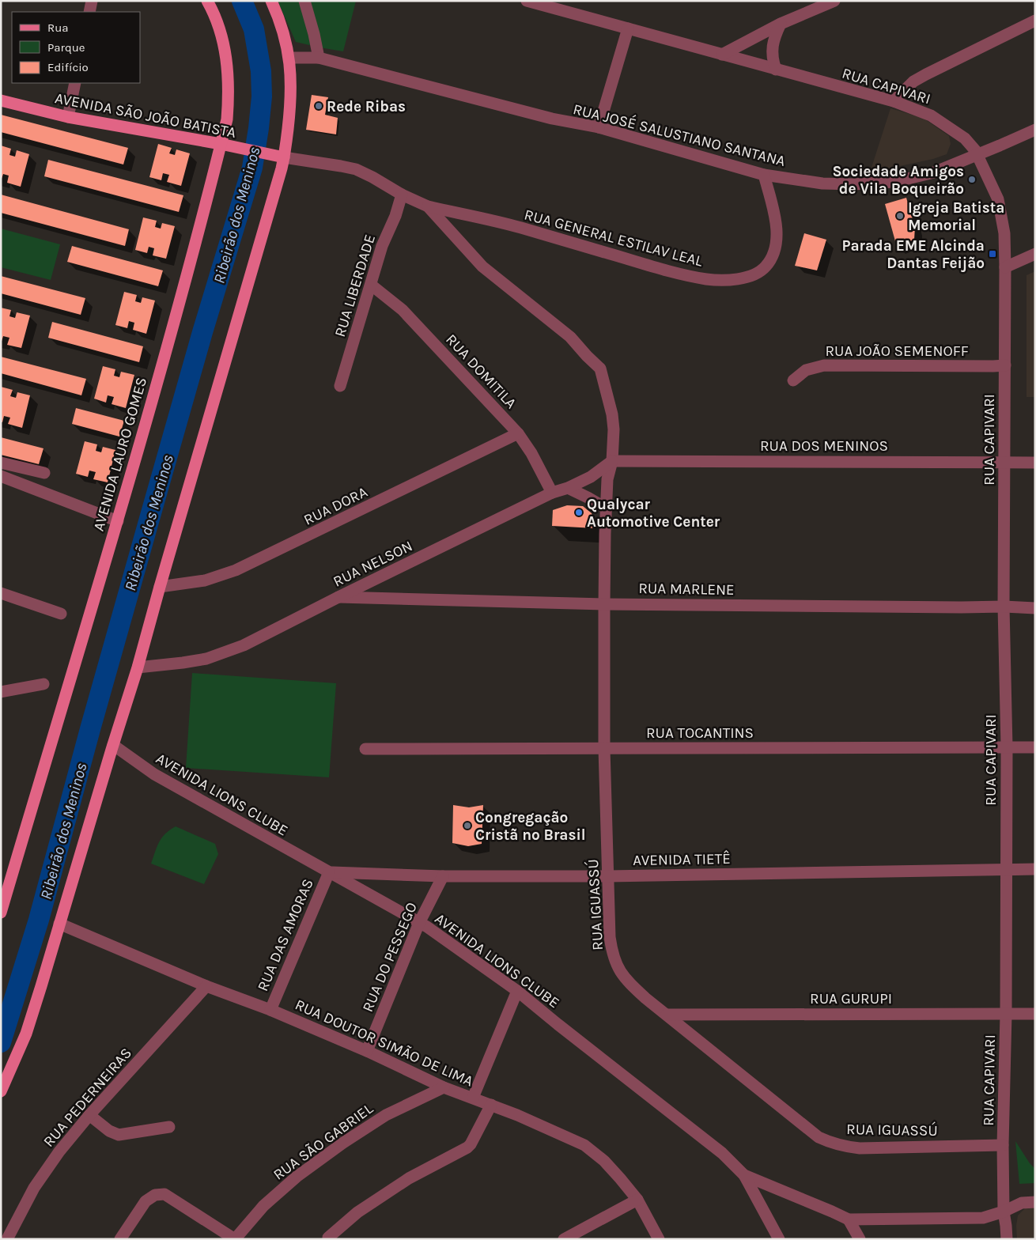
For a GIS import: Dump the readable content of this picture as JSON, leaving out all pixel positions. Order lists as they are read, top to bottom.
{
  "streets": {
    "main road": ["AVENIDA SÃO JOÃO BATISTA", "AVENIDA LAURO GOMES"],
    "street": [
      "RUA CAPIVARI",
      "RUA JOSÉ SALUSTIANO SANTANA",
      "RUA GENERAL ESTILAV LEAL",
      "RUA LIBERDADE",
      "RUA JOÃO SEMENOFF",
      "RUA DOMITILA",
      "RUA DOS MENINOS",
      "RUA DORA",
      "RUA NELSON",
      "RUA MARLENE",
      "RUA TOCANTINS",
      "AVENIDA LIONS CLUBE",
      "AVENIDA TIETÊ",
      "RUA IGUASSÚ",
      "RUA DAS AMORAS",
      "RUA DO PESSEGO",
      "RUA GURUPI",
      "RUA DOUTOR SIMÃO DE LIMA",
      "RUA PEDERNEIRAS",
      "RUA SÃO GABRIEL"
    ]
  },
  "crossings": [
    ["RUA CAPIVARI", "RUA JOSÉ SALUSTIANO SANTANA"],
    ["RUA CAPIVARI", "RUA JOÃO SEMENOFF"],
    ["RUA CAPIVARI", "RUA DOS MENINOS"],
    ["RUA CAPIVARI", "RUA MARLENE"],
    ["RUA CAPIVARI", "RUA TOCANTINS"],
    ["RUA CAPIVARI", "AVENIDA TIETÊ"],
    ["RUA CAPIVARI", "RUA IGUASSÚ"],
    ["RUA CAPIVARI", "RUA GURUPI"],
    ["AVENIDA SÃO JOÃO BATISTA", "RUA GENERAL ESTILAV LEAL"],
    ["AVENIDA SÃO JOÃO BATISTA", "AVENIDA LAURO GOMES"],
    ["RUA JOSÉ SALUSTIANO SANTANA", "RUA GENERAL ESTILAV LEAL"],
    ["RUA GENERAL ESTILAV LEAL", "RUA LIBERDADE"],
    ["RUA GENERAL ESTILAV LEAL", "RUA IGUASSÚ"],
    ["RUA LIBERDADE", "RUA DOMITILA"],
    ["RUA DOMITILA", "RUA DORA"],
    ["RUA DOMITILA", "RUA NELSON"],
    ["RUA DOS MENINOS", "RUA NELSON"],
    ["RUA DOS MENINOS", "RUA IGUASSÚ"],
    ["RUA NELSON", "RUA MARLENE"],
    ["RUA NELSON", "RUA IGUASSÚ"],
    ["RUA MARLENE", "RUA IGUASSÚ"],
    ["RUA TOCANTINS", "RUA IGUASSÚ"],
    ["AVENIDA LIONS CLUBE", "AVENIDA TIETÊ"],
    ["AVENIDA LIONS CLUBE", "RUA DAS AMORAS"],
    ["AVENIDA LIONS CLUBE", "RUA DO PESSEGO"],
    ["AVENIDA TIETÊ", "RUA IGUASSÚ"],
    ["AVENIDA TIETÊ", "RUA DAS AMORAS"],
    ["AVENIDA TIETÊ", "RUA DO PESSEGO"],
    ["RUA IGUASSÚ", "RUA GURUPI"],
    ["RUA DAS AMORAS", "RUA DOUTOR SIMÃO DE LIMA"],
    ["RUA DO PESSEGO", "RUA DOUTOR SIMÃO DE LIMA"],
    ["RUA DOUTOR SIMÃO DE LIMA", "RUA PEDERNEIRAS"],
    ["RUA DOUTOR SIMÃO DE LIMA", "RUA SÃO GABRIEL"]
  ],
  "water": ["Ribeirão dos Meninos"],
  "places": {
    "other": [
      "Rede Ribas",
      "Sociedade Amigos de Vila Boqueirão",
      "Igreja Batista Memorial",
      "Qualycar Automotive Center",
      "Congregação Cristã no Brasil"
    ],
    "transit": ["Parada EME Alcinda Dantas Feijão"]
  },
  "legend": ["Rua", "Parque", "Edifício"]
}
